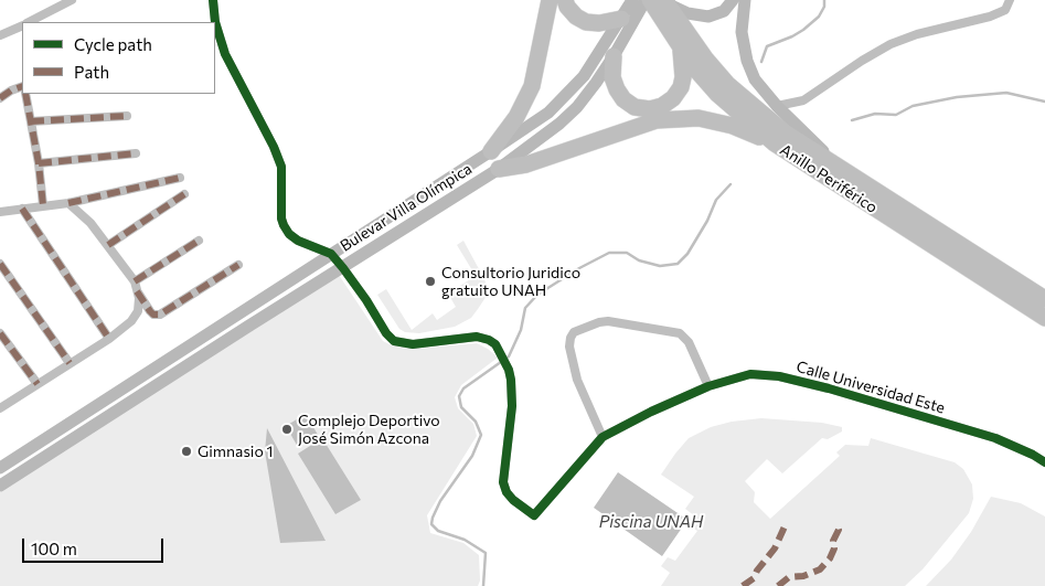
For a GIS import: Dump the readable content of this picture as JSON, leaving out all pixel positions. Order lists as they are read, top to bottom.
{
  "streets": {
    "highway": ["Anillo Periférico"],
    "main road": ["Bulevar Villa Olímpica"],
    "street": ["Calle Universidad Este"]
  },
  "crossings": [
    ["Anillo Periférico", "Bulevar Villa Olímpica"],
    ["Bulevar Villa Olímpica", "Calle Universidad Este"]
  ],
  "water": ["Piscina UNAH"],
  "places": ["Consultorio Juridico gratuito UNAH", "Complejo Deportivo José Simón Azcona", "Gimnasio 1"],
  "legend": ["Cycle path", "Path"],
  "scale_bar": "100 m"
}
